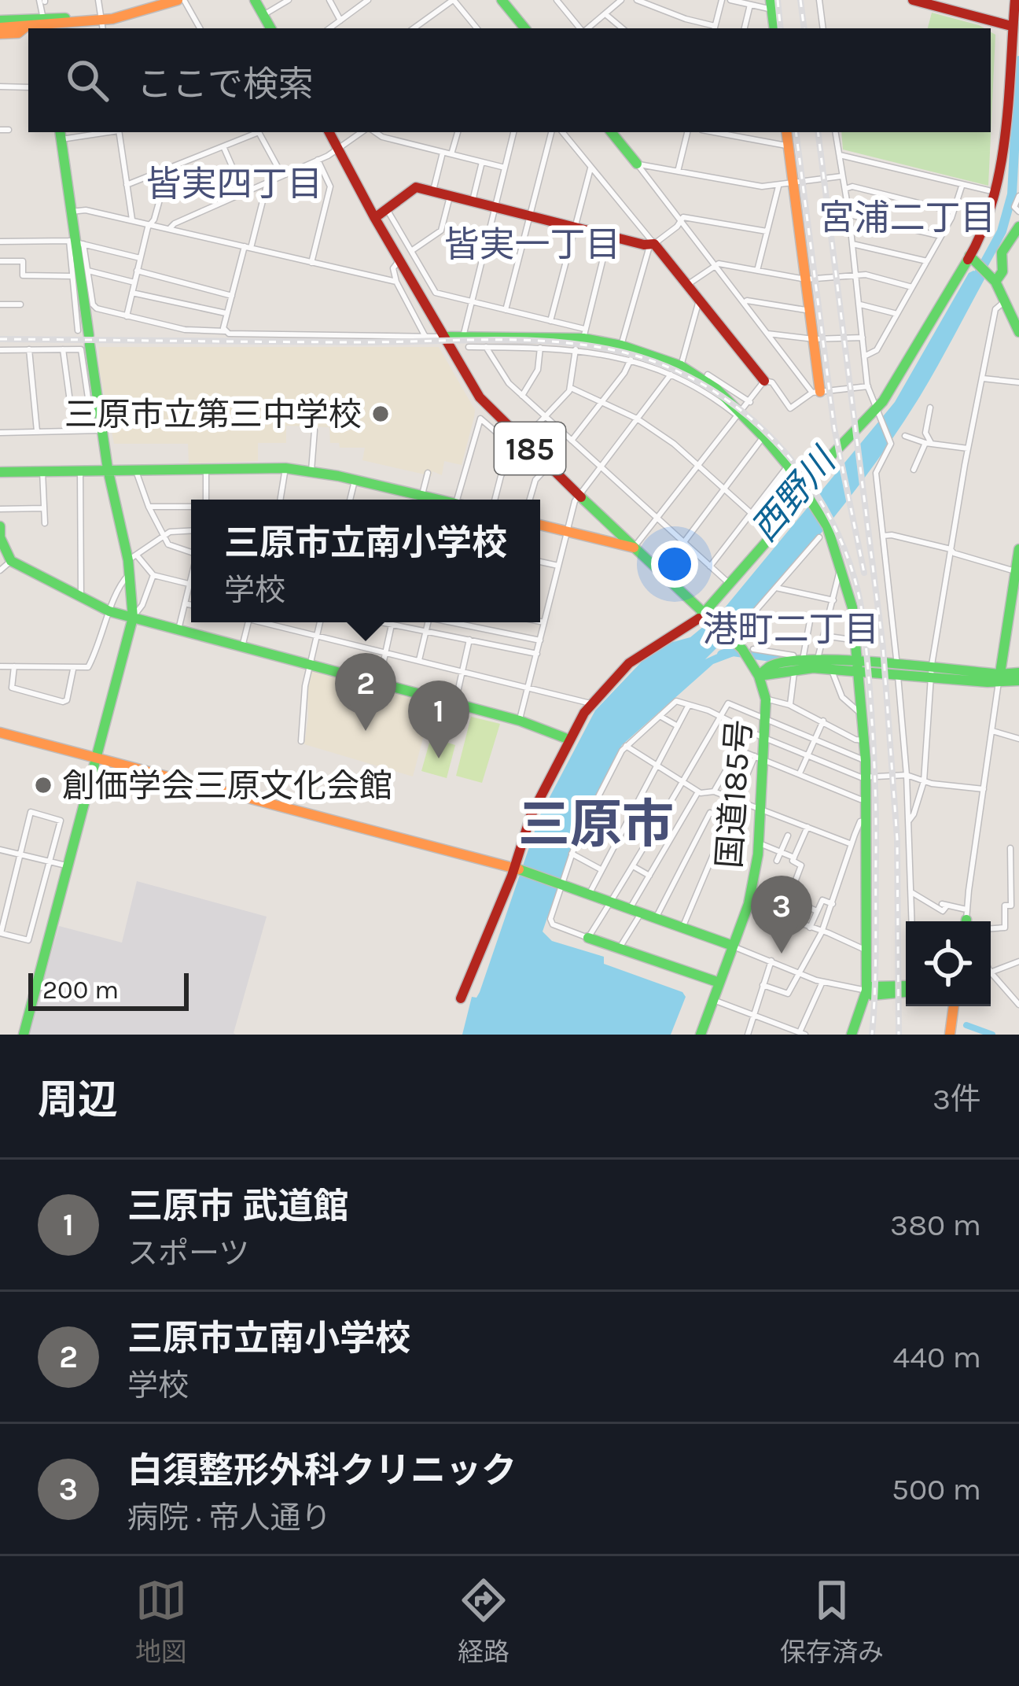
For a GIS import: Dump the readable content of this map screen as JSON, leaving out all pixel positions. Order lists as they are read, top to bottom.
{
  "streets": {
    "main road": ["185", "国道185号"]
  },
  "districts": [
    "皆実四丁目",
    "宮浦二丁目",
    "皆実一丁目",
    "港町二丁目",
    "三原市"
  ],
  "water": ["西野川"],
  "places": ["三原市立第三中学校", "創価学会三原文化会館"],
  "scale_bar": "200 m",
  "page": {
    "search": "ここで検索",
    "popup": ["三原市立南小学校", "学校"],
    "pins": ["2", "1", "3"],
    "scale": "200 m",
    "heading": ["周辺", "3件"],
    "list": [
      {
        "mark": "1",
        "name": "三原市 武道館",
        "note": "スポーツ",
        "value": "380 m"
      },
      {
        "mark": "2",
        "name": "三原市立南小学校",
        "note": "学校",
        "value": "440 m"
      },
      {
        "mark": "3",
        "name": "白須整形外科クリニック",
        "note": "病院 · 帝人通り",
        "value": "500 m"
      }
    ],
    "nav": ["地図", "経路", "保存済み"]
  }
}
